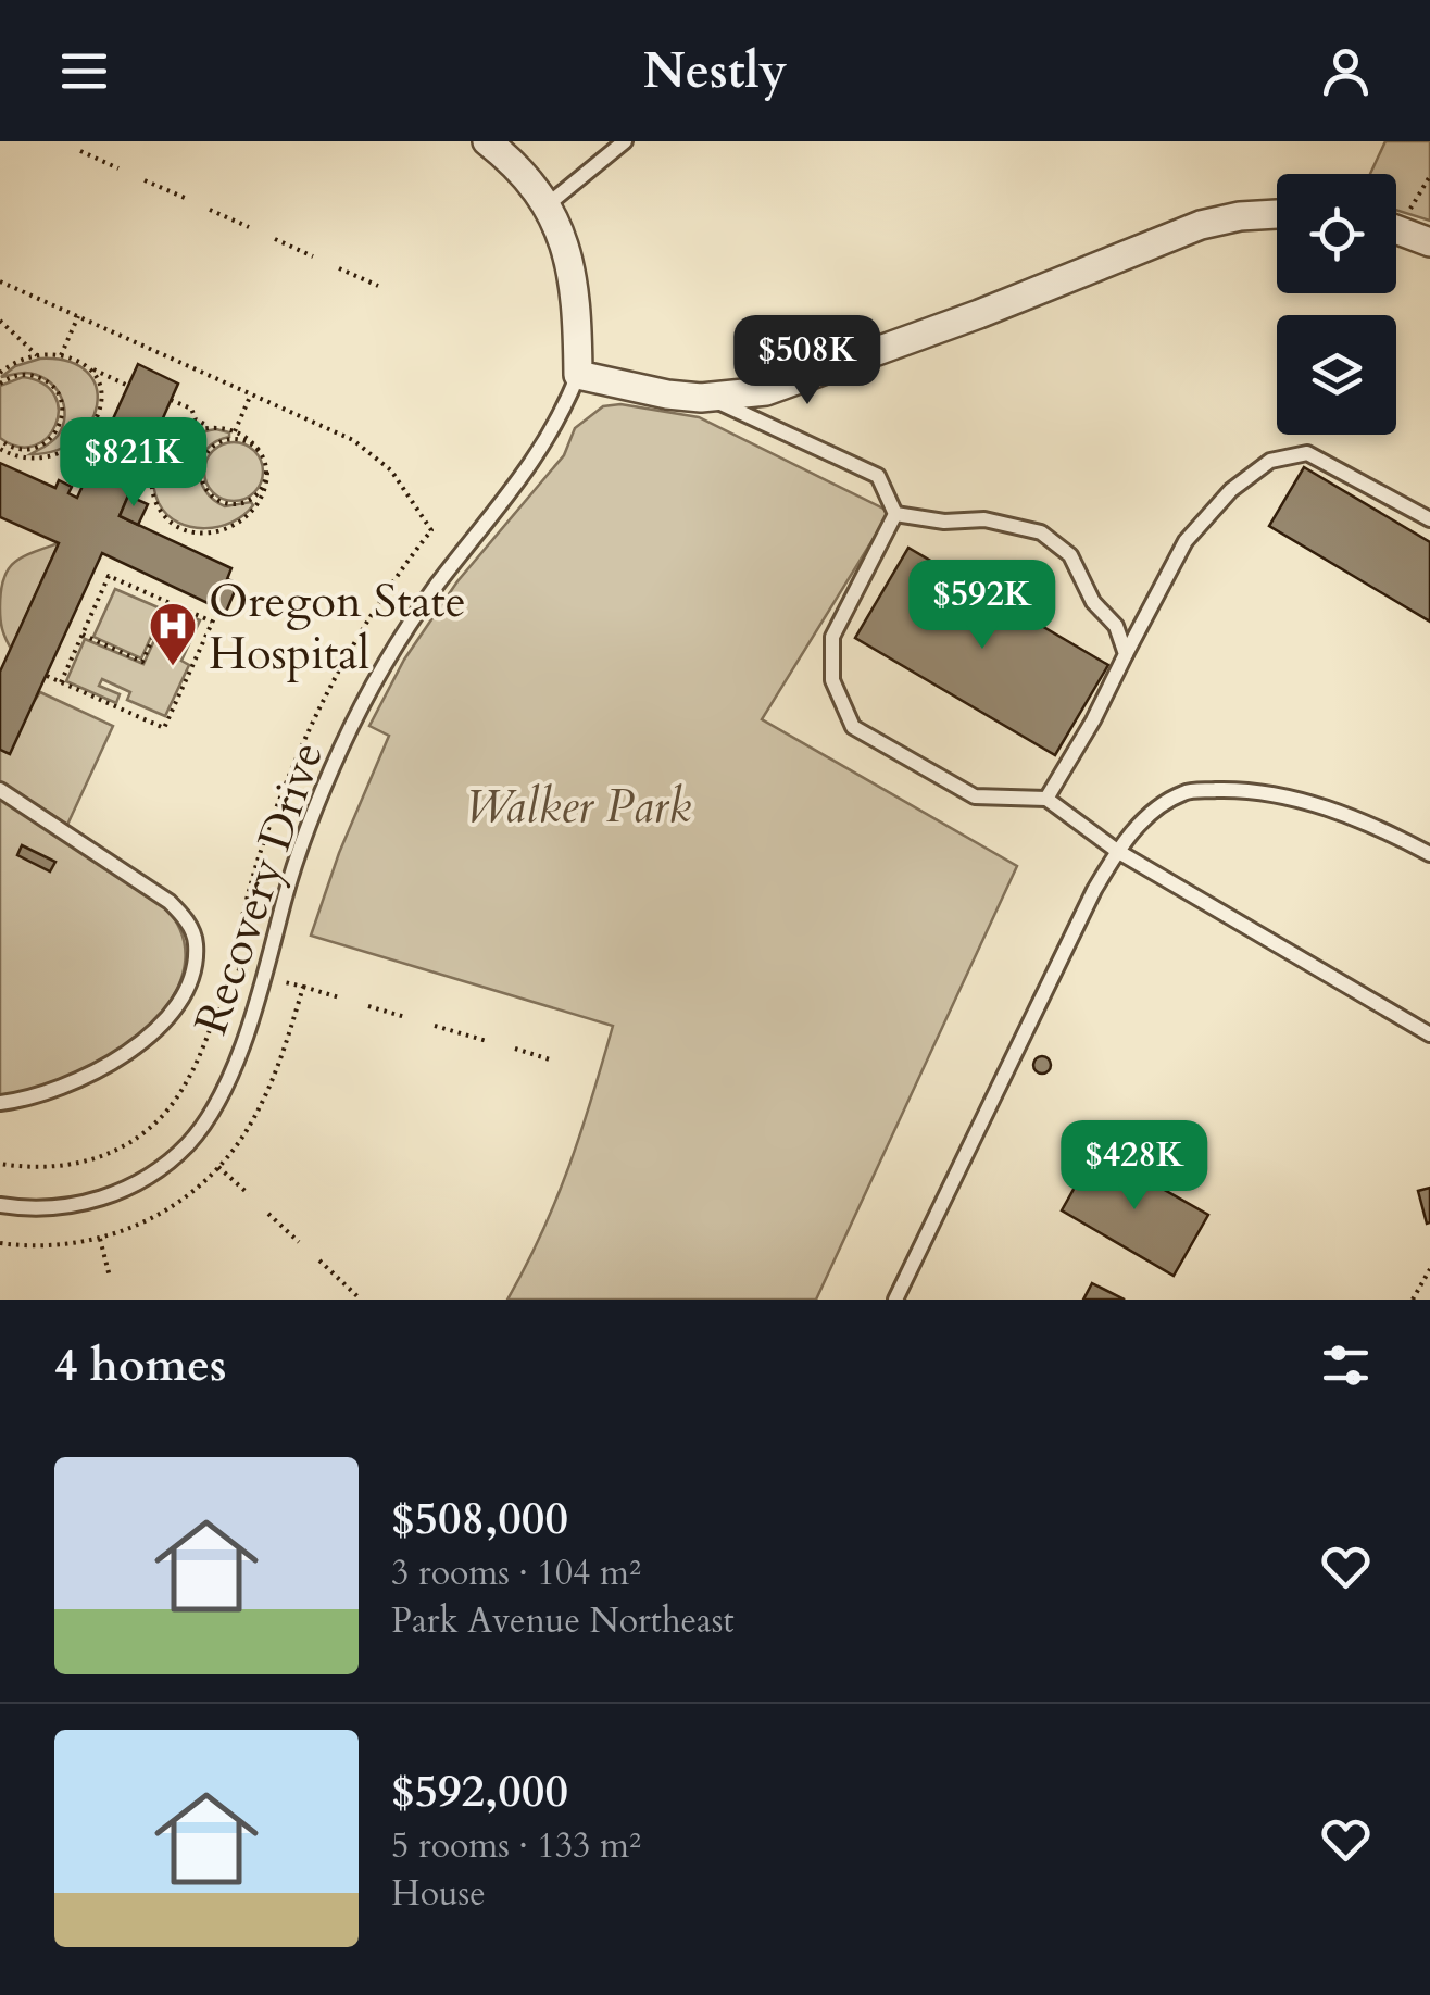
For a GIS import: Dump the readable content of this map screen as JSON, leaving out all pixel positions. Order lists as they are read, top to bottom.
{
  "streets": {
    "lane": ["Recovery Drive"]
  },
  "parks": ["Walker Park"],
  "places": {
    "hospital": ["Oregon State Hospital"]
  },
  "page": {
    "header": "Nestly",
    "price": [
      "$508K",
      "$821K",
      "$592K",
      "$428K"
    ],
    "heading": "4 homes",
    "list": [
      {
        "name": "$508,000",
        "note": "3 rooms · 104 m² · Park Avenue Northeast"
      },
      {
        "name": "$592,000",
        "note": "5 rooms · 133 m² · House"
      }
    ]
  }
}
